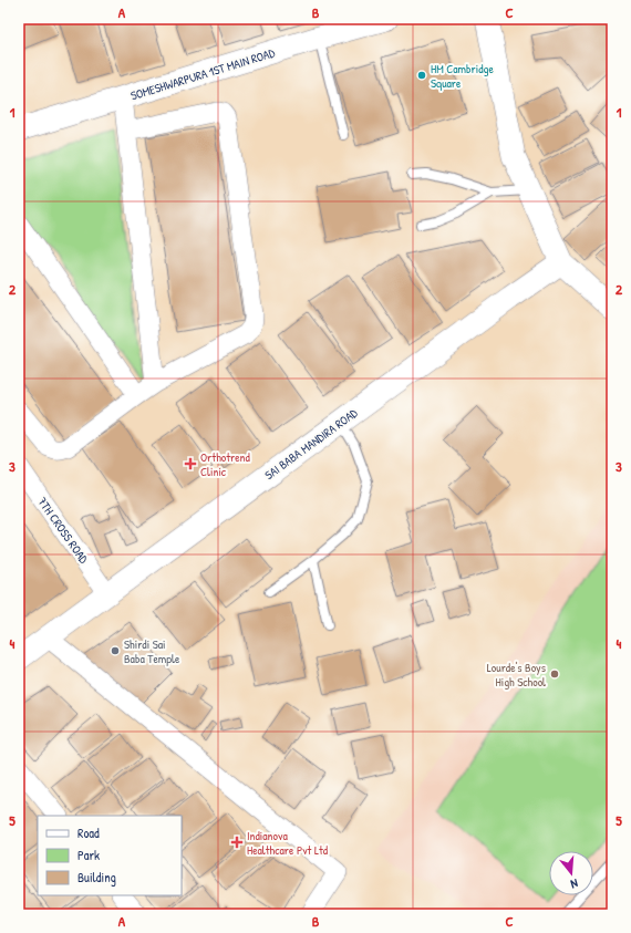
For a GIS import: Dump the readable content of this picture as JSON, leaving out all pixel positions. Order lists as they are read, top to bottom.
{
  "streets": {
    "street": ["SOMESHWARPURA 1ST MAIN ROAD", "SAI BABA MANDIRA ROAD", "7TH CROSS ROAD"]
  },
  "crossings": [
    ["SAI BABA MANDIRA ROAD", "7TH CROSS ROAD"]
  ],
  "places": {
    "other": ["HM Cambridge Square", "Shirdi Sai Baba Temple", "Lourde's Boys High School"],
    "health": ["Orthotrend Clinic", "Indianova Healthcare Pvt Ltd"]
  },
  "legend": ["Road", "Park", "Building"],
  "north": "bottom",
  "grid": {
    "columns": ["A", "B", "C"],
    "rows": [
      "1",
      "2",
      "3",
      "4",
      "5"
    ]
  }
}
